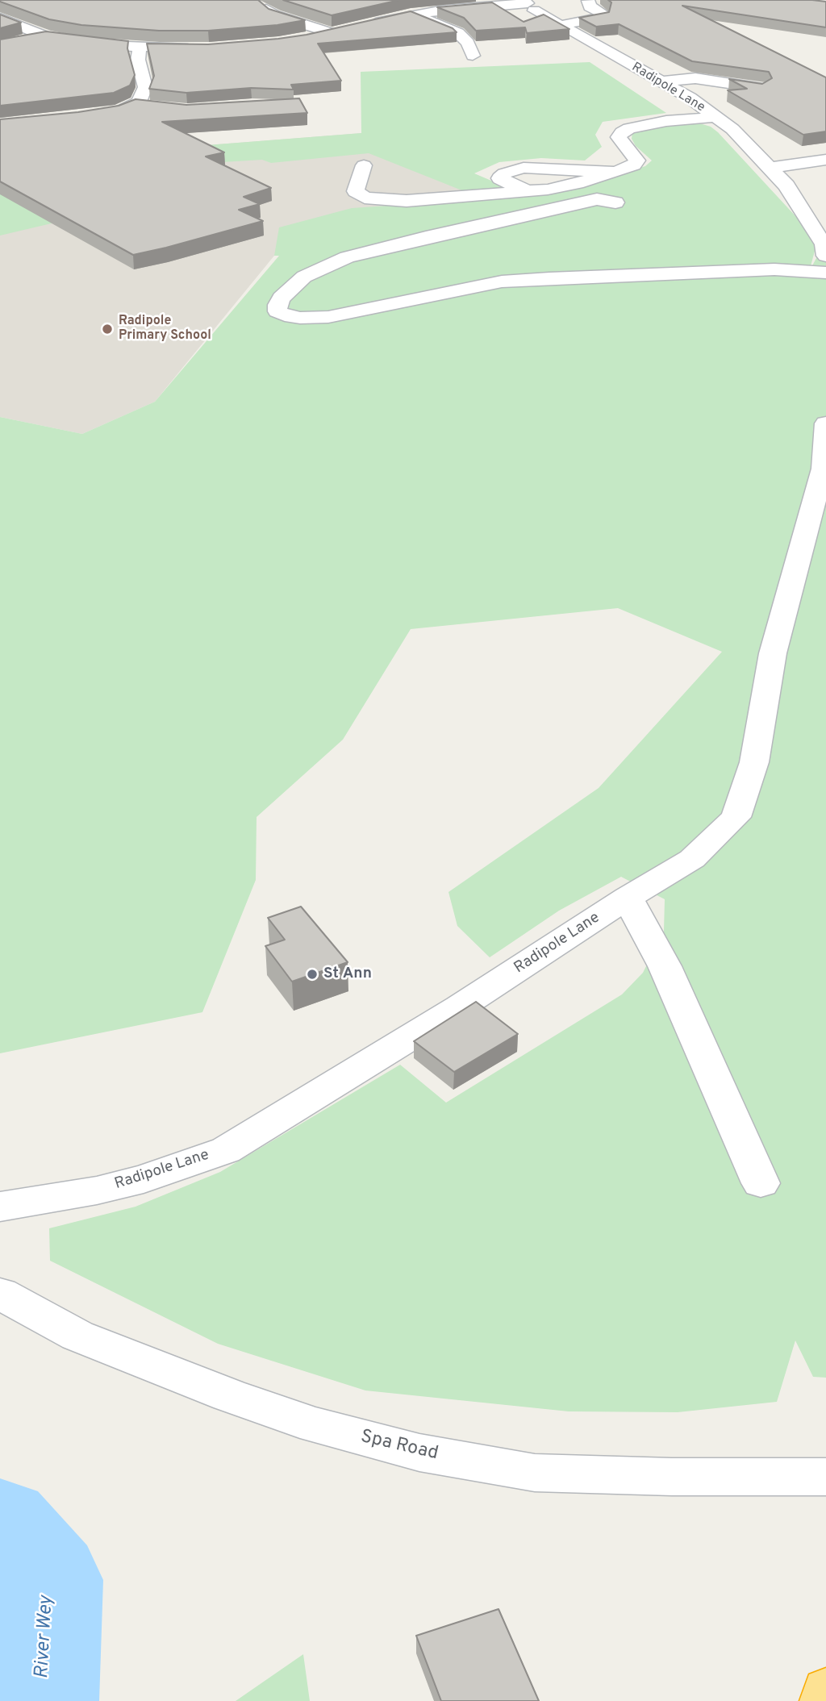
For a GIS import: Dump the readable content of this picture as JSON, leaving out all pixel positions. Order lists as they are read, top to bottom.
{
  "streets": {
    "street": ["Radipole Lane", "Spa Road"]
  },
  "water": ["River Wey"],
  "places": ["Radipole Primary School", "St Ann"]
}
